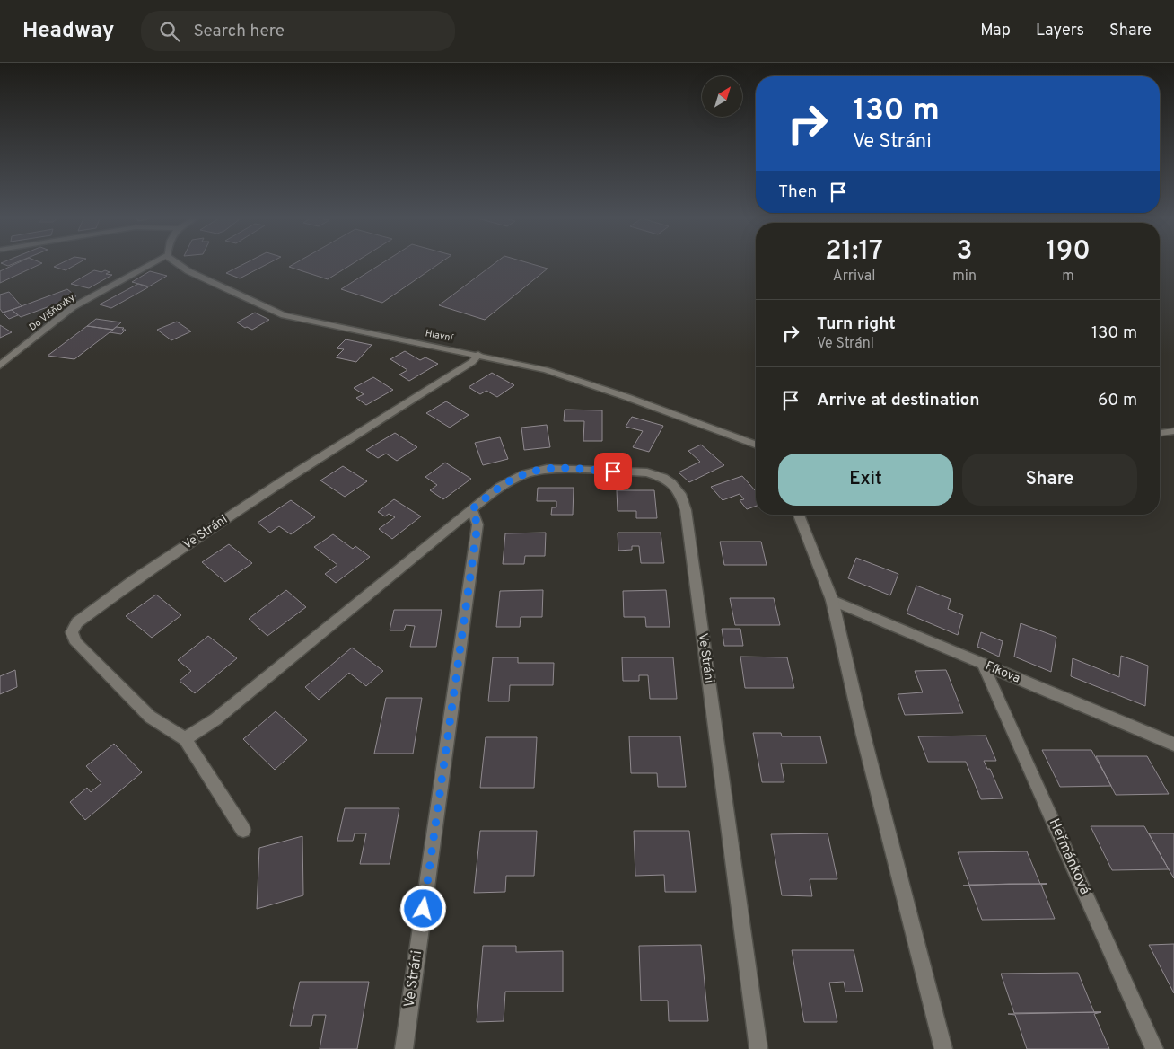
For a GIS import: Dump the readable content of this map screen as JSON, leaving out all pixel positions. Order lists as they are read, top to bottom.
{
  "streets": {
    "street": [
      "Do Višňovky",
      "Hlavní",
      "Ve Stráni",
      "Fíkova",
      "Heřmánková"
    ]
  },
  "crossings": [
    ["Hlavní", "Ve Stráni"],
    ["Fíkova", "Heřmánková"]
  ],
  "north": "top right",
  "page": {
    "header": "Headway",
    "search": "Search here",
    "nav": ["Map", "Layers", "Share"],
    "turn": ["130 m", "Ve Stráni"],
    "then": "Then",
    "eta": [
      "21:17",
      "Arrival",
      "3",
      "min",
      "190",
      "m"
    ],
    "list": [
      {
        "name": "Turn right",
        "note": "Ve Stráni",
        "value": "130 m"
      },
      {
        "name": "Arrive at destination",
        "value": "60 m"
      }
    ],
    "buttons": ["Exit", "Share"]
  }
}
